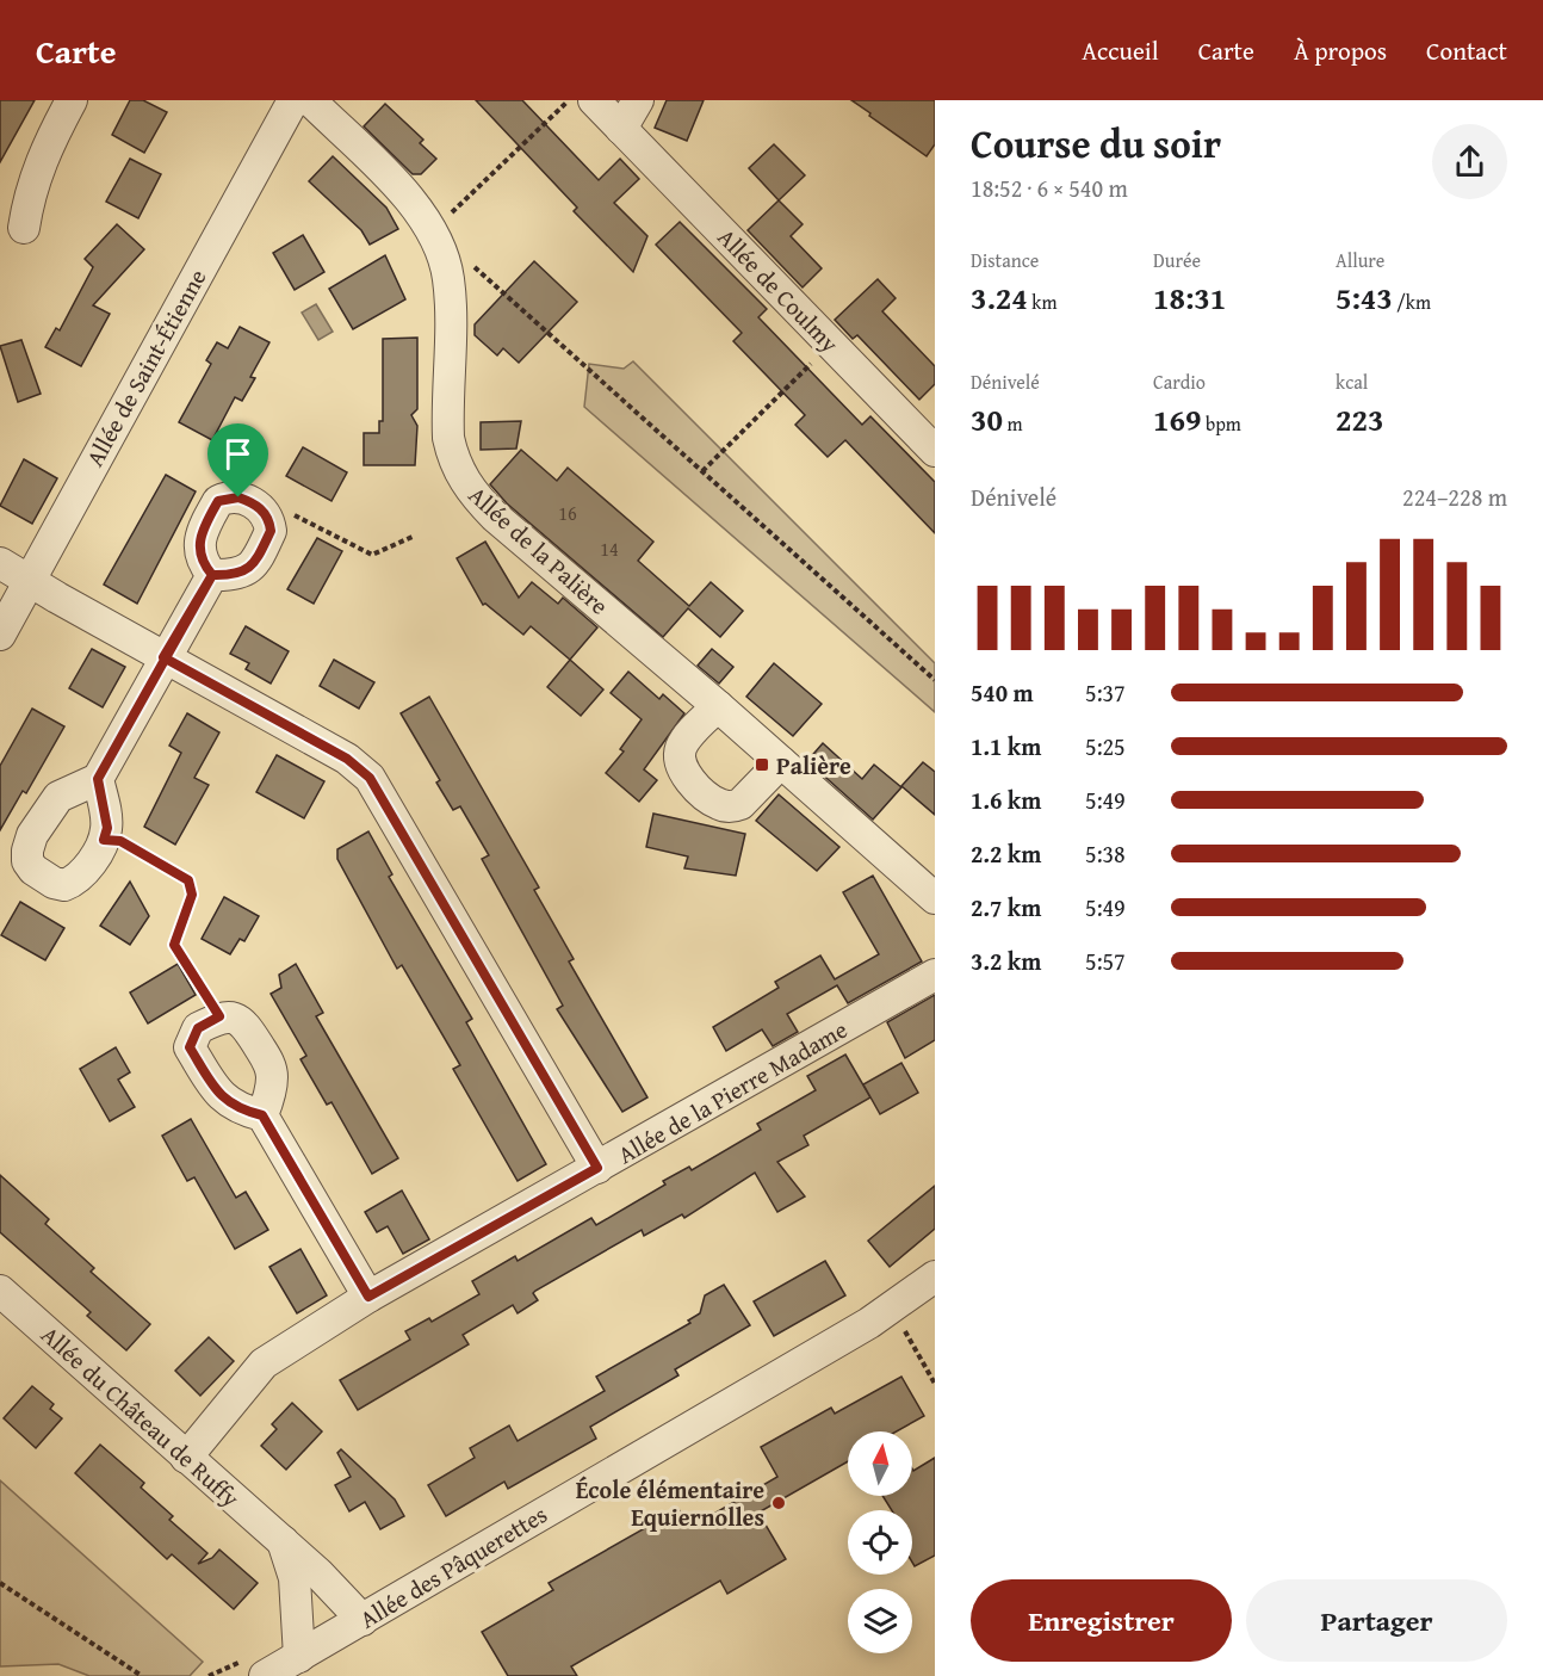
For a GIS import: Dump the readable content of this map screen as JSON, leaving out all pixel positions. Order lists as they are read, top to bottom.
{
  "streets": {
    "street": [
      "Allée de Coulmy",
      "Allée de Saint-Étienne",
      "Allée de la Palière",
      "Allée de la Pierre Madame",
      "Allée du Château de Ruffy",
      "Allée des Pâquerettes"
    ]
  },
  "crossings": [
    ["Allée de la Pierre Madame", "Allée du Château de Ruffy"],
    ["Allée du Château de Ruffy", "Allée des Pâquerettes"]
  ],
  "places": {
    "transit": ["Palière"],
    "other": ["École élémentaire Equiernolles"]
  },
  "house_numbers": ["16", "14"],
  "north": "top",
  "page": {
    "header": "Carte",
    "nav": [
      "Accueil",
      "Carte",
      "À propos",
      "Contact"
    ],
    "heading": ["Course du soir", "18:52 · 6 × 540 m"],
    "stats": [
      ["Distance", "3.24 km"],
      ["Durée", "18:31"],
      ["Allure", "5:43 /km"],
      ["Dénivelé", "30 m"],
      ["Cardio", "169 bpm"],
      ["kcal", "223"]
    ],
    "chart": ["Dénivelé", "224–228 m"],
    "list": [
      {
        "name": "540 m",
        "note": "5:37"
      },
      {
        "name": "1.1 km",
        "note": "5:25"
      },
      {
        "name": "1.6 km",
        "note": "5:49"
      },
      {
        "name": "2.2 km",
        "note": "5:38"
      },
      {
        "name": "2.7 km",
        "note": "5:49"
      },
      {
        "name": "3.2 km",
        "note": "5:57"
      }
    ],
    "buttons": ["Enregistrer", "Partager"]
  }
}
